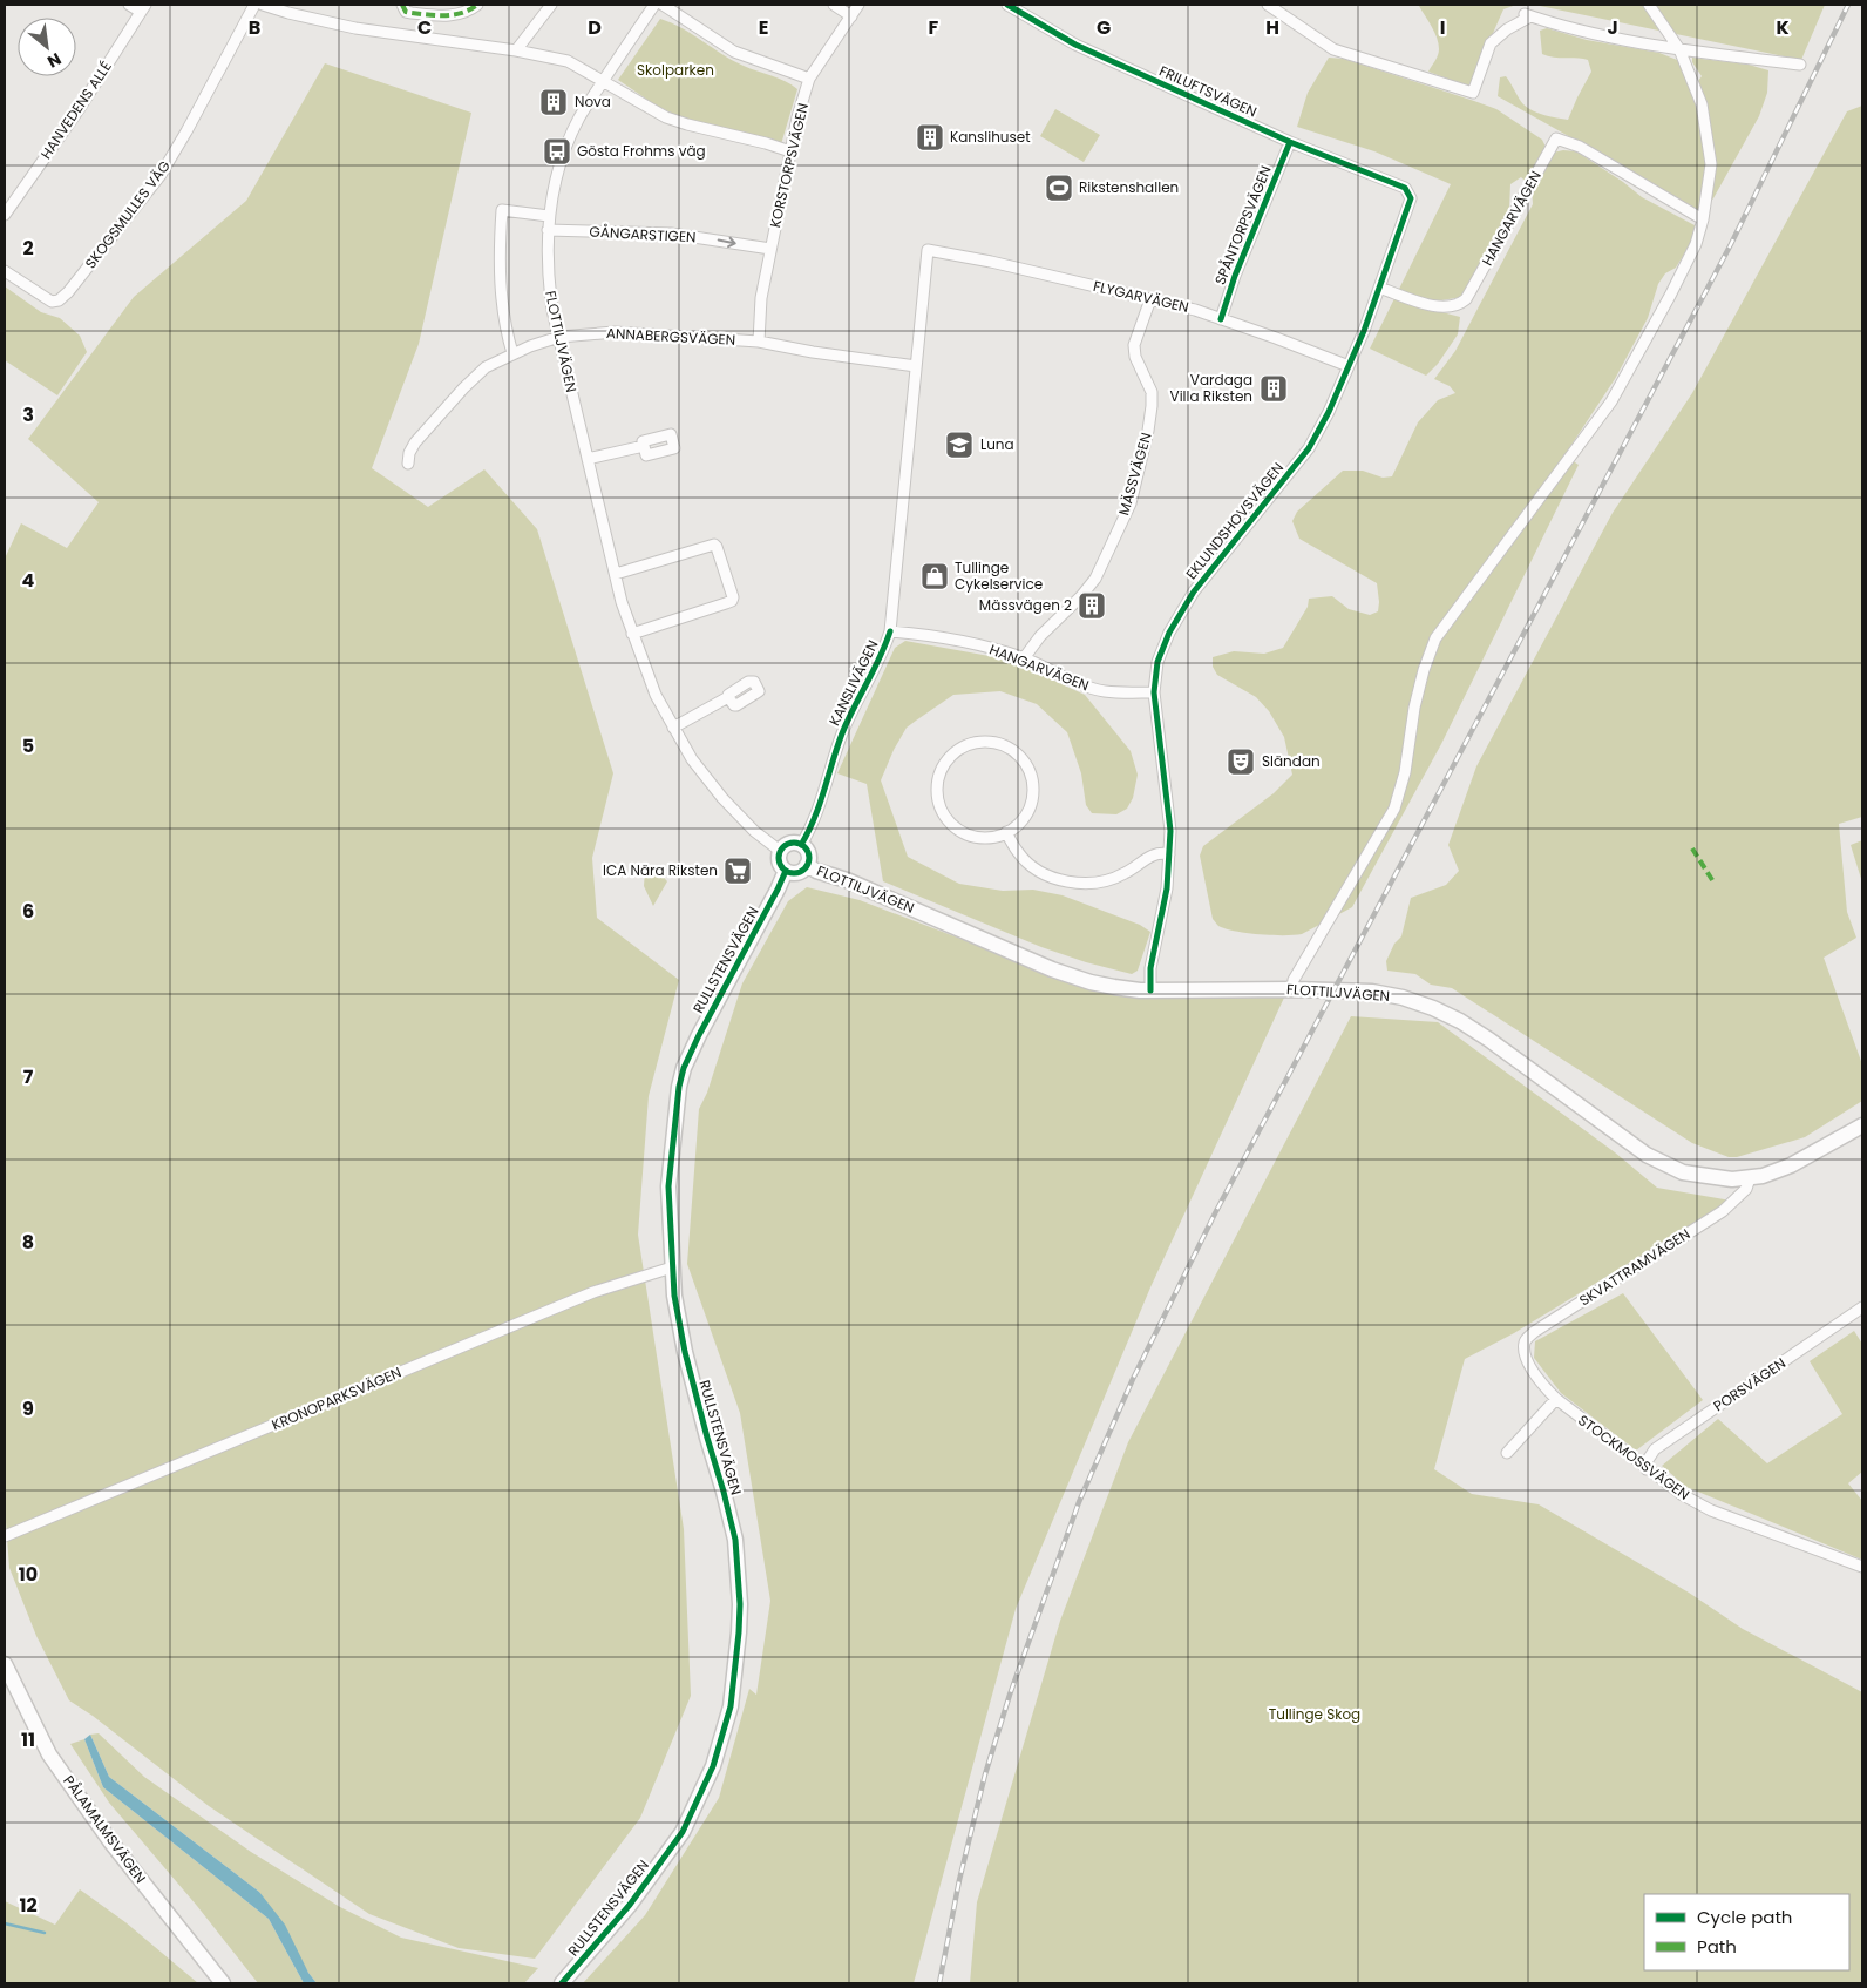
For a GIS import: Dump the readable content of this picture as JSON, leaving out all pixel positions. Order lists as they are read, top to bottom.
{
  "streets": {
    "street": [
      "FRILUFTSVÄGEN",
      "HANVEDENS ALLÉ",
      "KORSTORPSVÄGEN",
      "SKOGSMULLES VÄG",
      "HANGARVÄGEN",
      "SPÅNTORPSVÄGEN",
      "GÅNGARSTIGEN",
      "FLYGARVÄGEN",
      "ANNABERGSVÄGEN",
      "FLOTTILJVÄGEN",
      "MÄSSVÄGEN",
      "EKLUNDSHOVSVÄGEN",
      "KANSLIVÄGEN",
      "RULLSTENSVÄGEN",
      "SKVATTRAMVÄGEN",
      "PORSVÄGEN",
      "KRONOPARKSVÄGEN",
      "STOCKMOSSVÄGEN",
      "PÅLAMALMSVÄGEN"
    ]
  },
  "crossings": [
    ["FRILUFTSVÄGEN", "SPÅNTORPSVÄGEN"],
    ["FRILUFTSVÄGEN", "EKLUNDSHOVSVÄGEN"],
    ["KORSTORPSVÄGEN", "GÅNGARSTIGEN"],
    ["KORSTORPSVÄGEN", "ANNABERGSVÄGEN"],
    ["HANGARVÄGEN", "MÄSSVÄGEN"],
    ["HANGARVÄGEN", "EKLUNDSHOVSVÄGEN"],
    ["HANGARVÄGEN", "KANSLIVÄGEN"],
    ["SPÅNTORPSVÄGEN", "FLYGARVÄGEN"],
    ["GÅNGARSTIGEN", "FLOTTILJVÄGEN"],
    ["FLYGARVÄGEN", "MÄSSVÄGEN"],
    ["FLYGARVÄGEN", "EKLUNDSHOVSVÄGEN"],
    ["FLYGARVÄGEN", "KANSLIVÄGEN"],
    ["ANNABERGSVÄGEN", "FLOTTILJVÄGEN"],
    ["ANNABERGSVÄGEN", "KANSLIVÄGEN"],
    ["FLOTTILJVÄGEN", "EKLUNDSHOVSVÄGEN"],
    ["FLOTTILJVÄGEN", "KANSLIVÄGEN"],
    ["FLOTTILJVÄGEN", "RULLSTENSVÄGEN"],
    ["FLOTTILJVÄGEN", "SKVATTRAMVÄGEN"],
    ["KANSLIVÄGEN", "RULLSTENSVÄGEN"],
    ["RULLSTENSVÄGEN", "KRONOPARKSVÄGEN"],
    ["SKVATTRAMVÄGEN", "STOCKMOSSVÄGEN"],
    ["PORSVÄGEN", "STOCKMOSSVÄGEN"]
  ],
  "one_way": ["GÅNGARSTIGEN"],
  "parks": ["Skolparken", "Tullinge Skog"],
  "places": {
    "building": [
      "Nova",
      "Kanslihuset",
      "Vardaga Villa Riksten",
      "Mässvägen 2"
    ],
    "bus stop": ["Gösta Frohms väg"],
    "sports": ["Rikstenshallen"],
    "school or university": ["Luna"],
    "shop": ["Tullinge Cykelservice"],
    "theatre": ["Sländan"],
    "supermarket": ["ICA Nära Riksten"]
  },
  "legend": ["Cycle path", "Path"],
  "north": "bottom right",
  "grid": {
    "columns": [
      "B",
      "C",
      "D",
      "E",
      "F",
      "G",
      "H",
      "I",
      "J",
      "K"
    ],
    "rows": [
      "2",
      "3",
      "4",
      "5",
      "6",
      "7",
      "8",
      "9",
      "10",
      "11",
      "12"
    ]
  }
}
